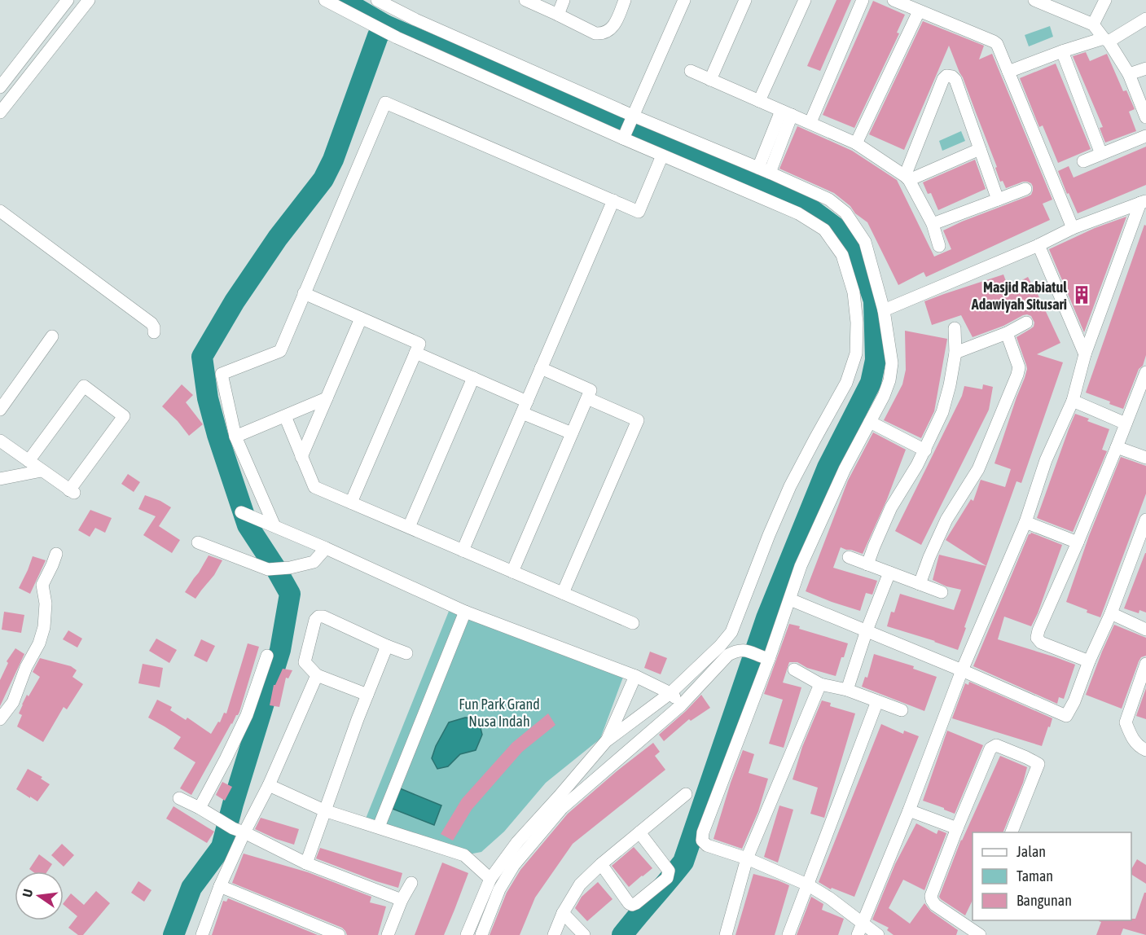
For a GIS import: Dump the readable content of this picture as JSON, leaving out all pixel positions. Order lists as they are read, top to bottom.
{
  "parks": ["Fun Park Grand Nusa Indah"],
  "places": {
    "building": ["Masjid Rabiatul Adawiyah Situsari"]
  },
  "legend": ["Jalan", "Taman", "Bangunan"],
  "north": "left"
}
